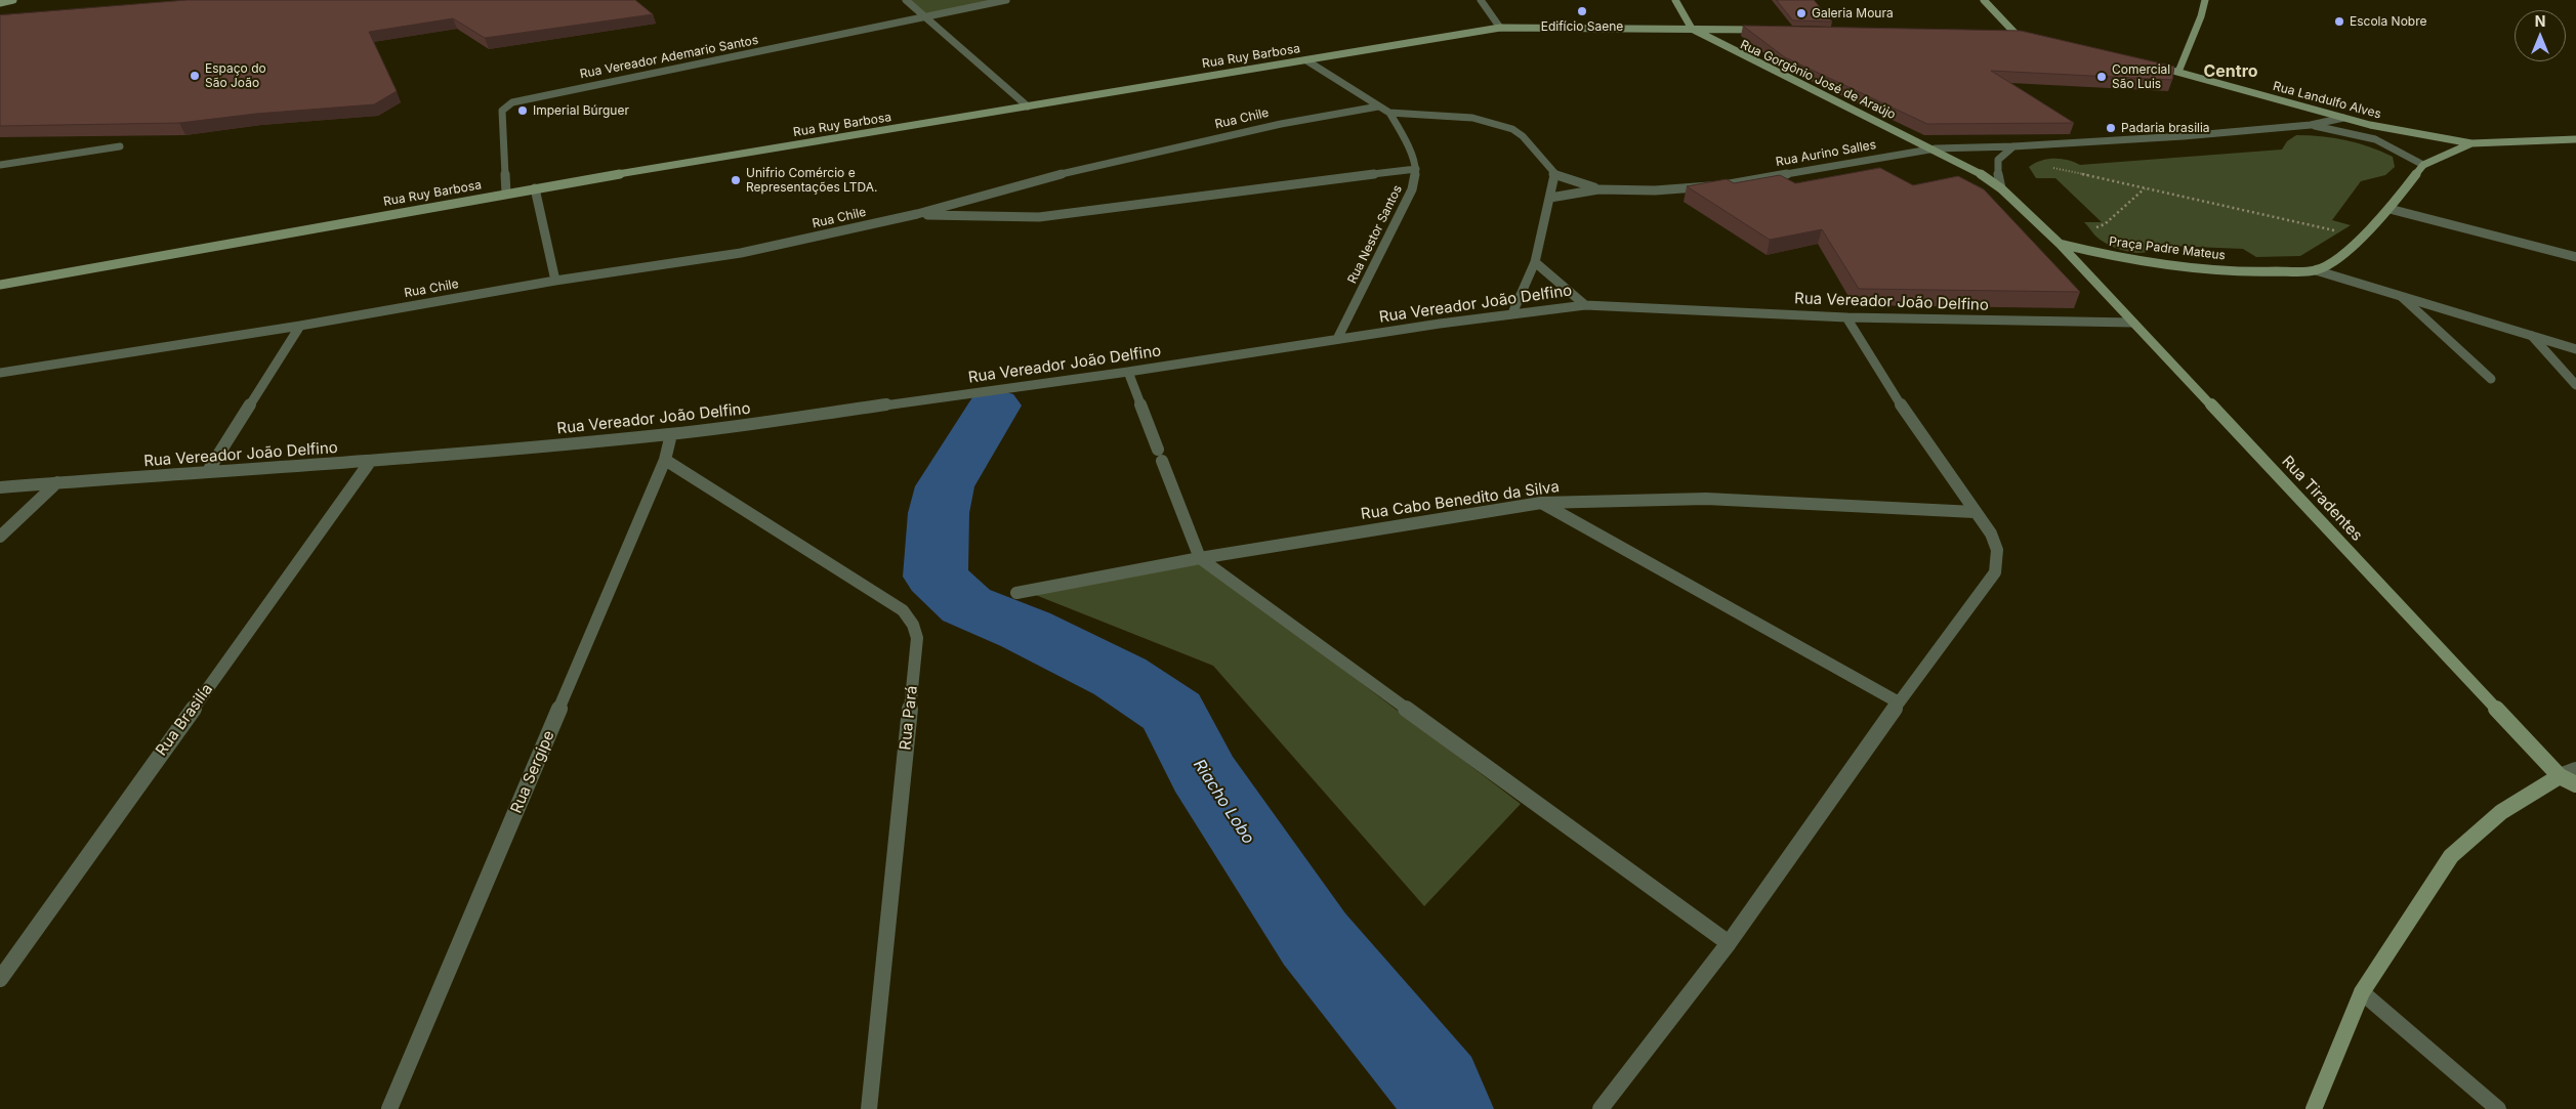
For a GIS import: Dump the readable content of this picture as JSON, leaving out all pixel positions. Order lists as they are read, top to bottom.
{
  "streets": {
    "street": [
      "Rua Ruy Barbosa",
      "Rua Vereador Ademario Santos",
      "Rua Gorgônio José de Araújo",
      "Rua Landulfo Alves",
      "Rua Chile",
      "Rua Aurino Salles",
      "Rua Nestor Santos",
      "Praça Padre Mateus",
      "Rua Vereador João Delfino",
      "Rua Tiradentes",
      "Rua Cabo Benedito da Silva",
      "Rua Pará",
      "Rua Brasilía",
      "Rua Sergipe"
    ]
  },
  "crossings": [
    ["Rua Ruy Barbosa", "Rua Vereador Ademario Santos"],
    ["Rua Ruy Barbosa", "Rua Gorgônio José de Araújo"],
    ["Rua Gorgônio José de Araújo", "Rua Aurino Salles"],
    ["Rua Gorgônio José de Araújo", "Praça Padre Mateus"],
    ["Rua Aurino Salles", "Praça Padre Mateus"],
    ["Rua Nestor Santos", "Rua Vereador João Delfino"],
    ["Praça Padre Mateus", "Rua Tiradentes"],
    ["Rua Vereador João Delfino", "Rua Tiradentes"],
    ["Rua Vereador João Delfino", "Rua Brasilía"],
    ["Rua Vereador João Delfino", "Rua Sergipe"],
    ["Rua Pará", "Rua Sergipe"]
  ],
  "districts": ["Centro"],
  "water": ["Riacho Lobo"],
  "places": [
    "Edifício Saene",
    "Galeria Moura",
    "Escola Nobre",
    "Espaço do São João",
    "Comercial São Luis",
    "Imperial Búrguer",
    "Padaria brasilia",
    "Unifrio Comércio e Representações LTDA."
  ],
  "north": "top"
}
